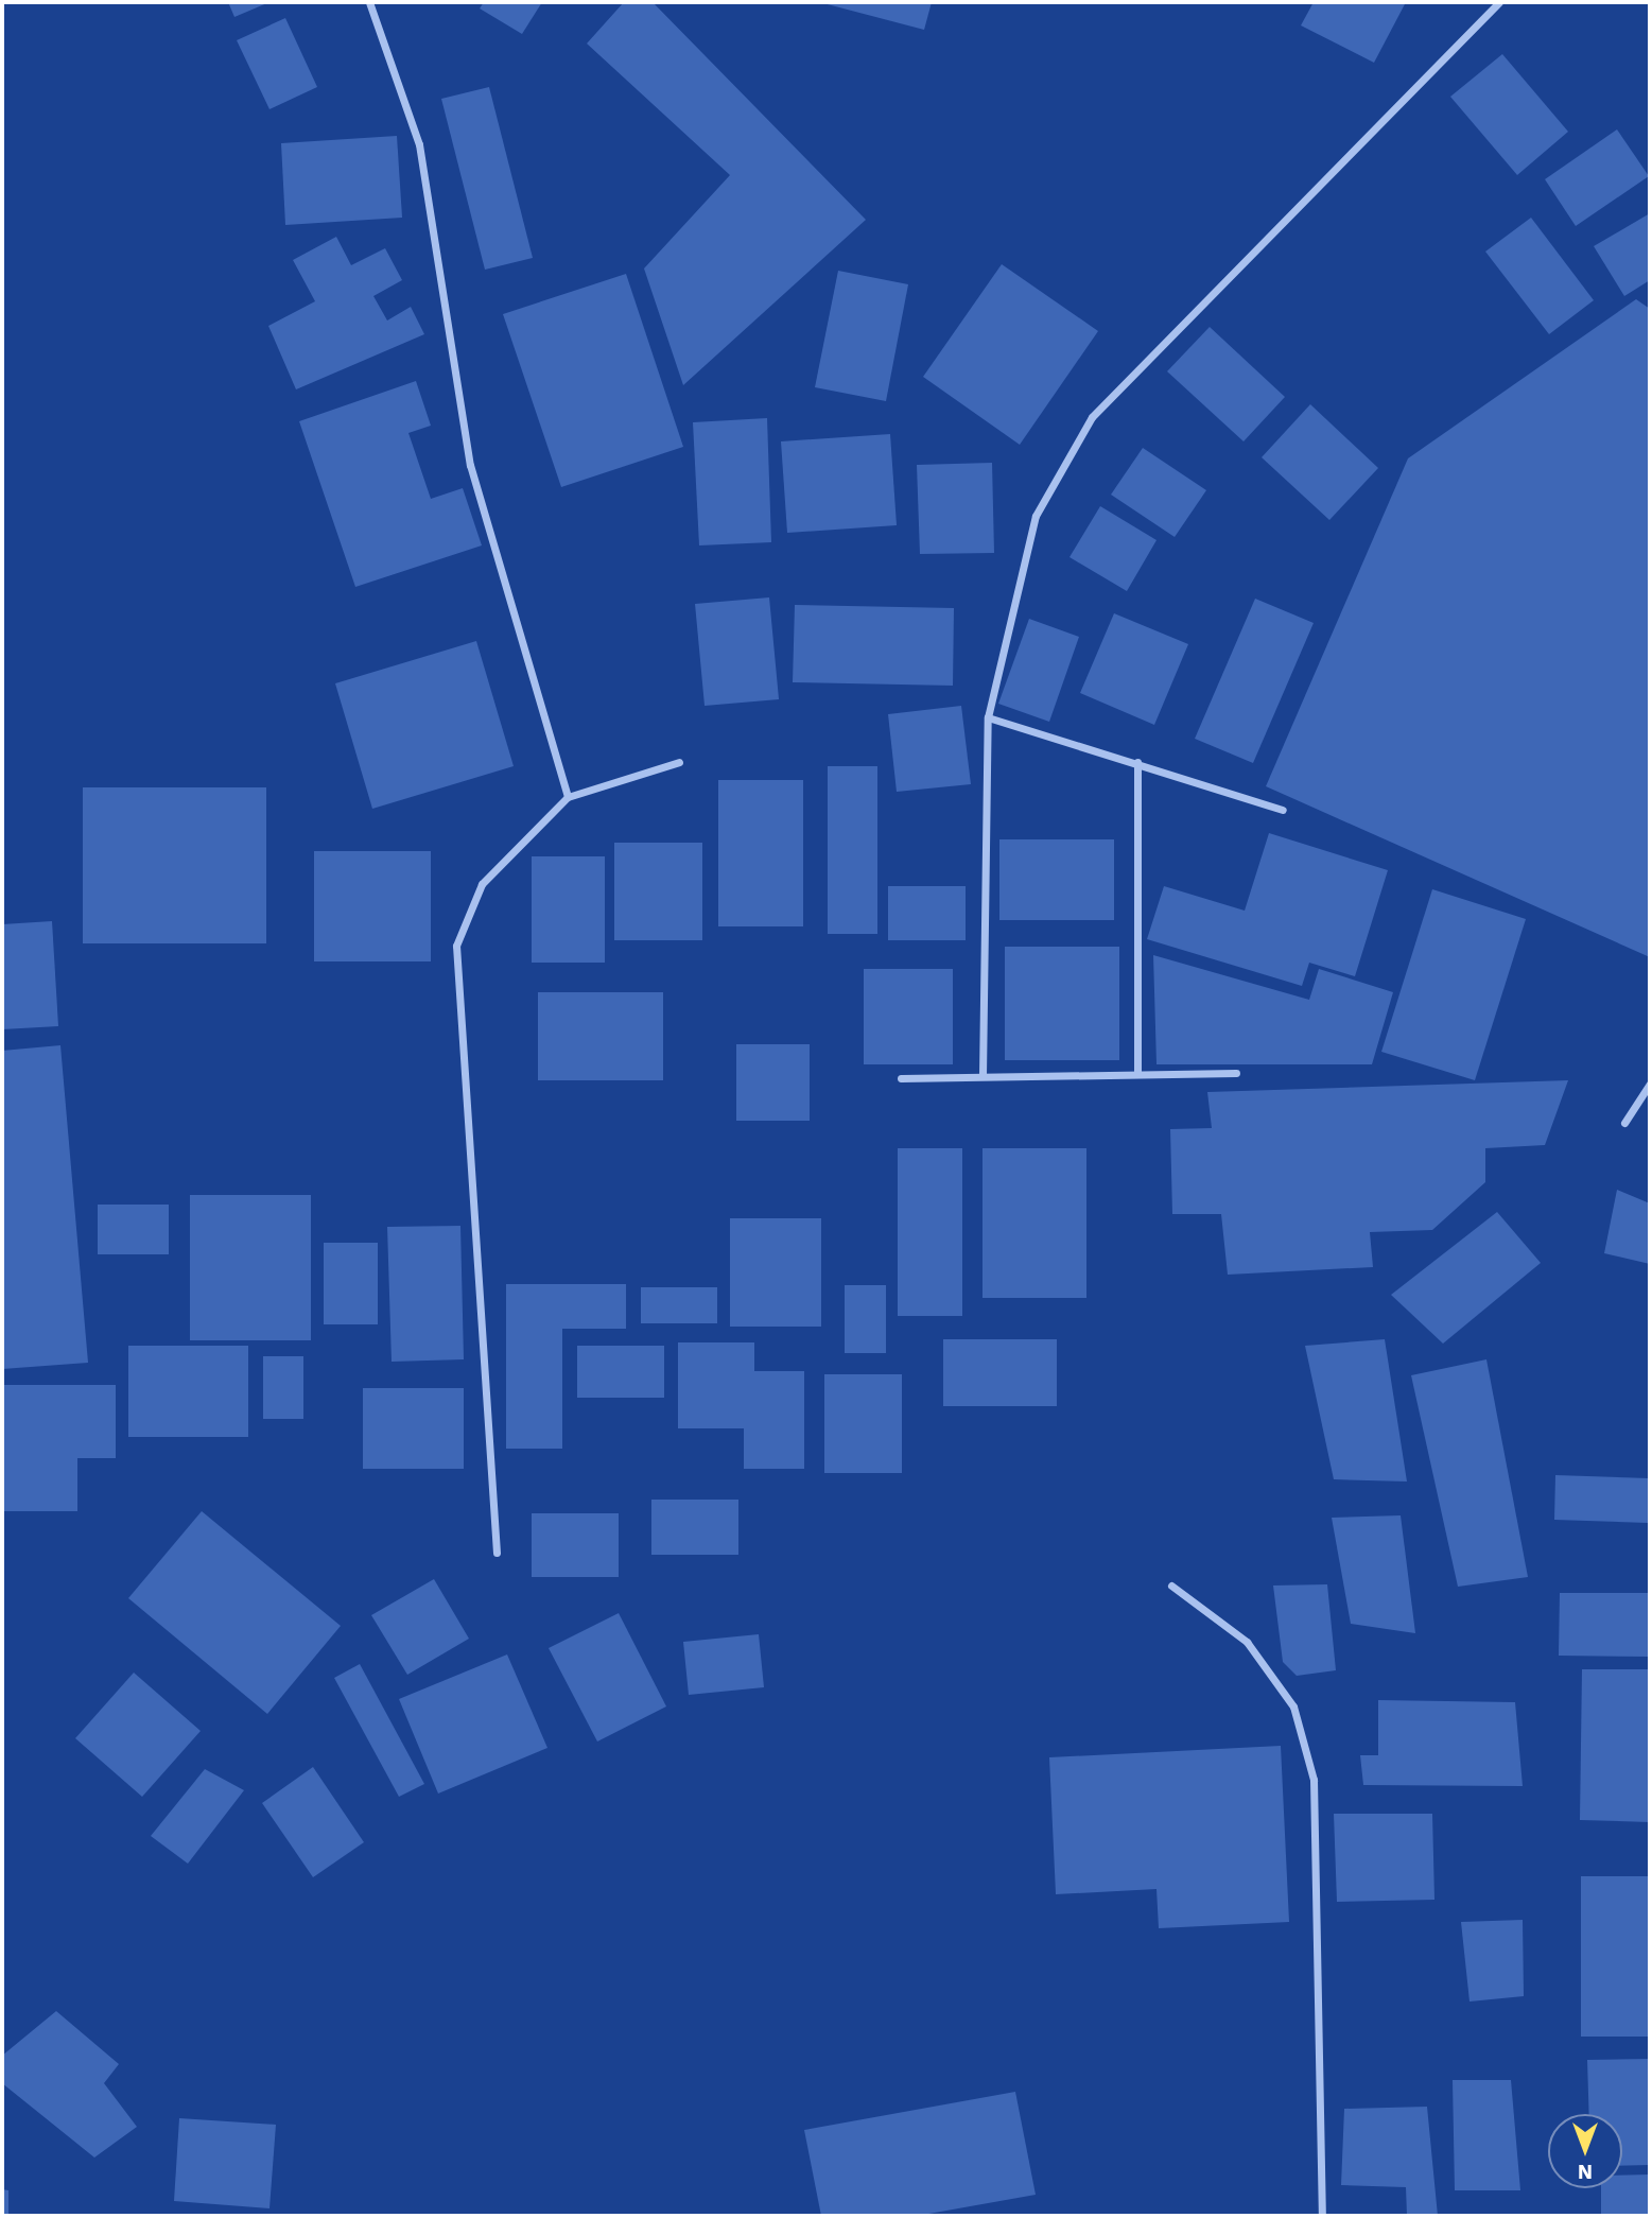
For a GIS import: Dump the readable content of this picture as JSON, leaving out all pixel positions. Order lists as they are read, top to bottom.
{
  "north": "bottom"
}
